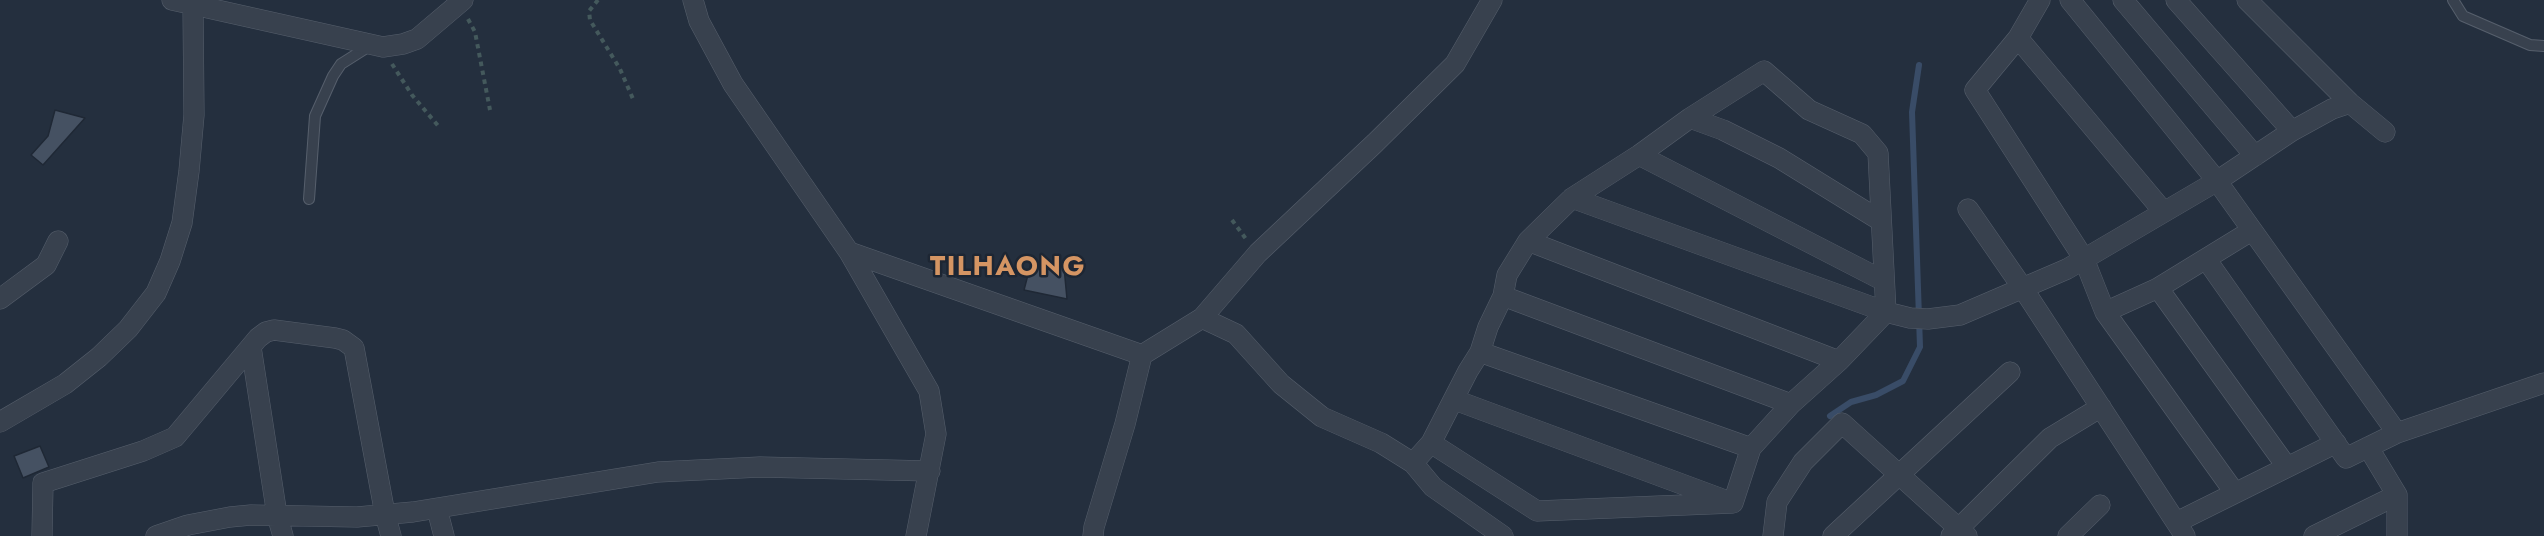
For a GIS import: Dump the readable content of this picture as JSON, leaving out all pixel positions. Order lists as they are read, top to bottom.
{
  "districts": ["TILHAONG"]
}
